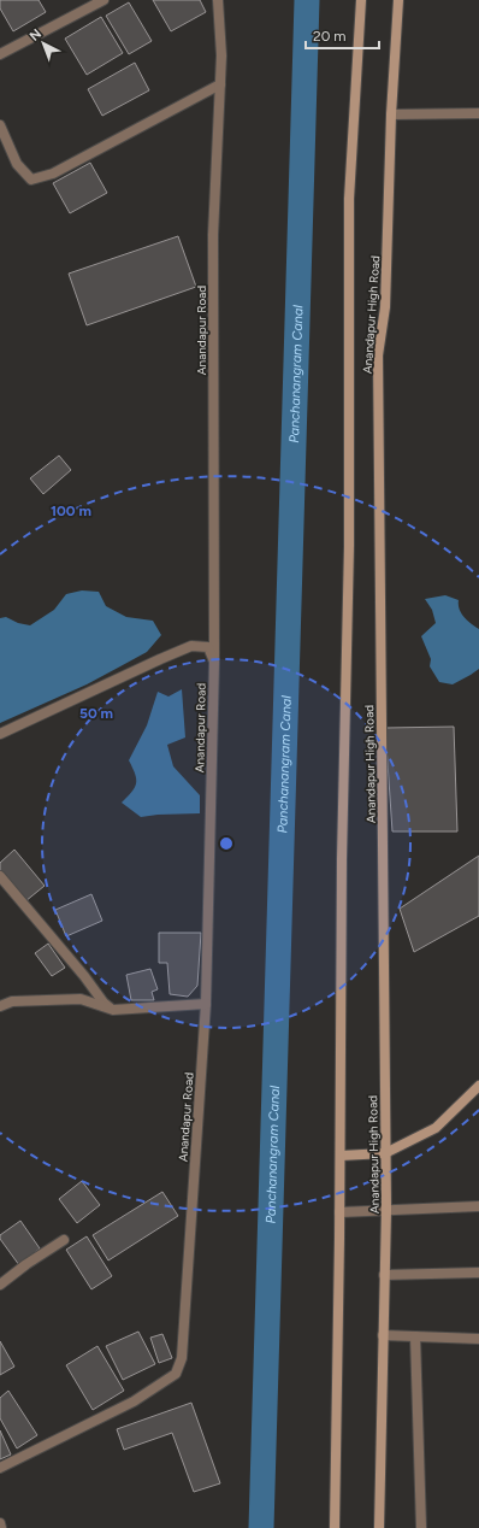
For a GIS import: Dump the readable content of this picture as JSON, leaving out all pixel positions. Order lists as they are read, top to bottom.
{
  "streets": {
    "main road": ["Anandapur High Road"],
    "street": ["Anandapur Road"]
  },
  "water": ["Panchanangram Canal"],
  "scale_bar": "20 m",
  "north": "top left",
  "rings": ["100 m", "50 m"]
}
